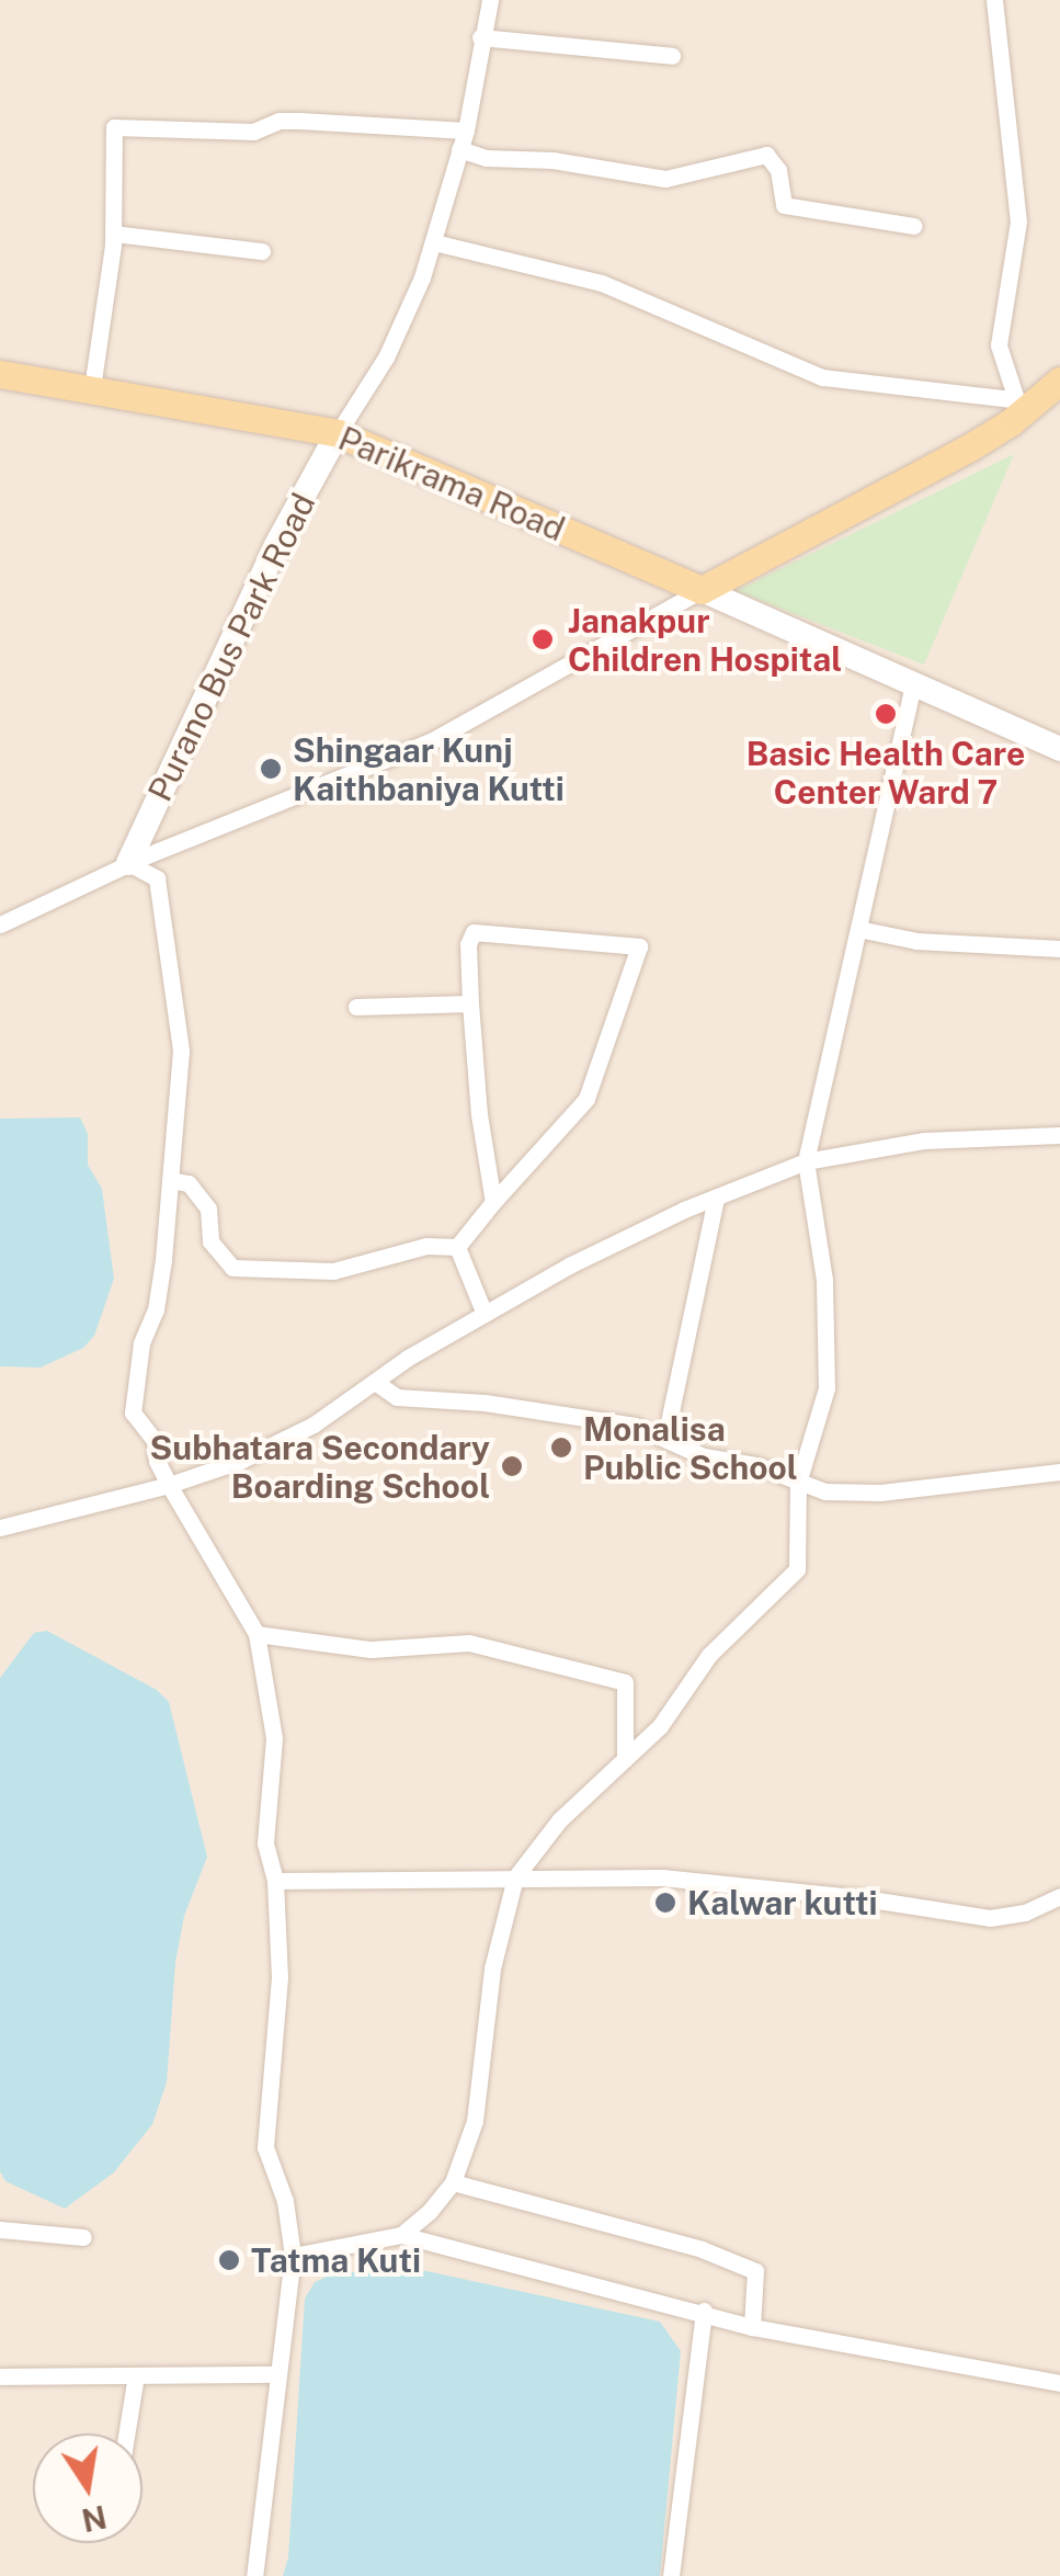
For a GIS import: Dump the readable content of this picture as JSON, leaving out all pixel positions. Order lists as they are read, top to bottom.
{
  "streets": {
    "main road": ["Parikrama Road"],
    "street": ["Purano Bus Park Road"]
  },
  "crossings": [
    ["Parikrama Road", "Purano Bus Park Road"]
  ],
  "places": [
    "Janakpur Children Hospital",
    "Basic Health Care Center Ward 7",
    "Shingaar Kunj Kaithbaniya Kutti",
    "Monalisa Public School",
    "Subhatara Secondary Boarding School",
    "Kalwar kutti",
    "Tatma Kuti"
  ],
  "north": "bottom"
}
